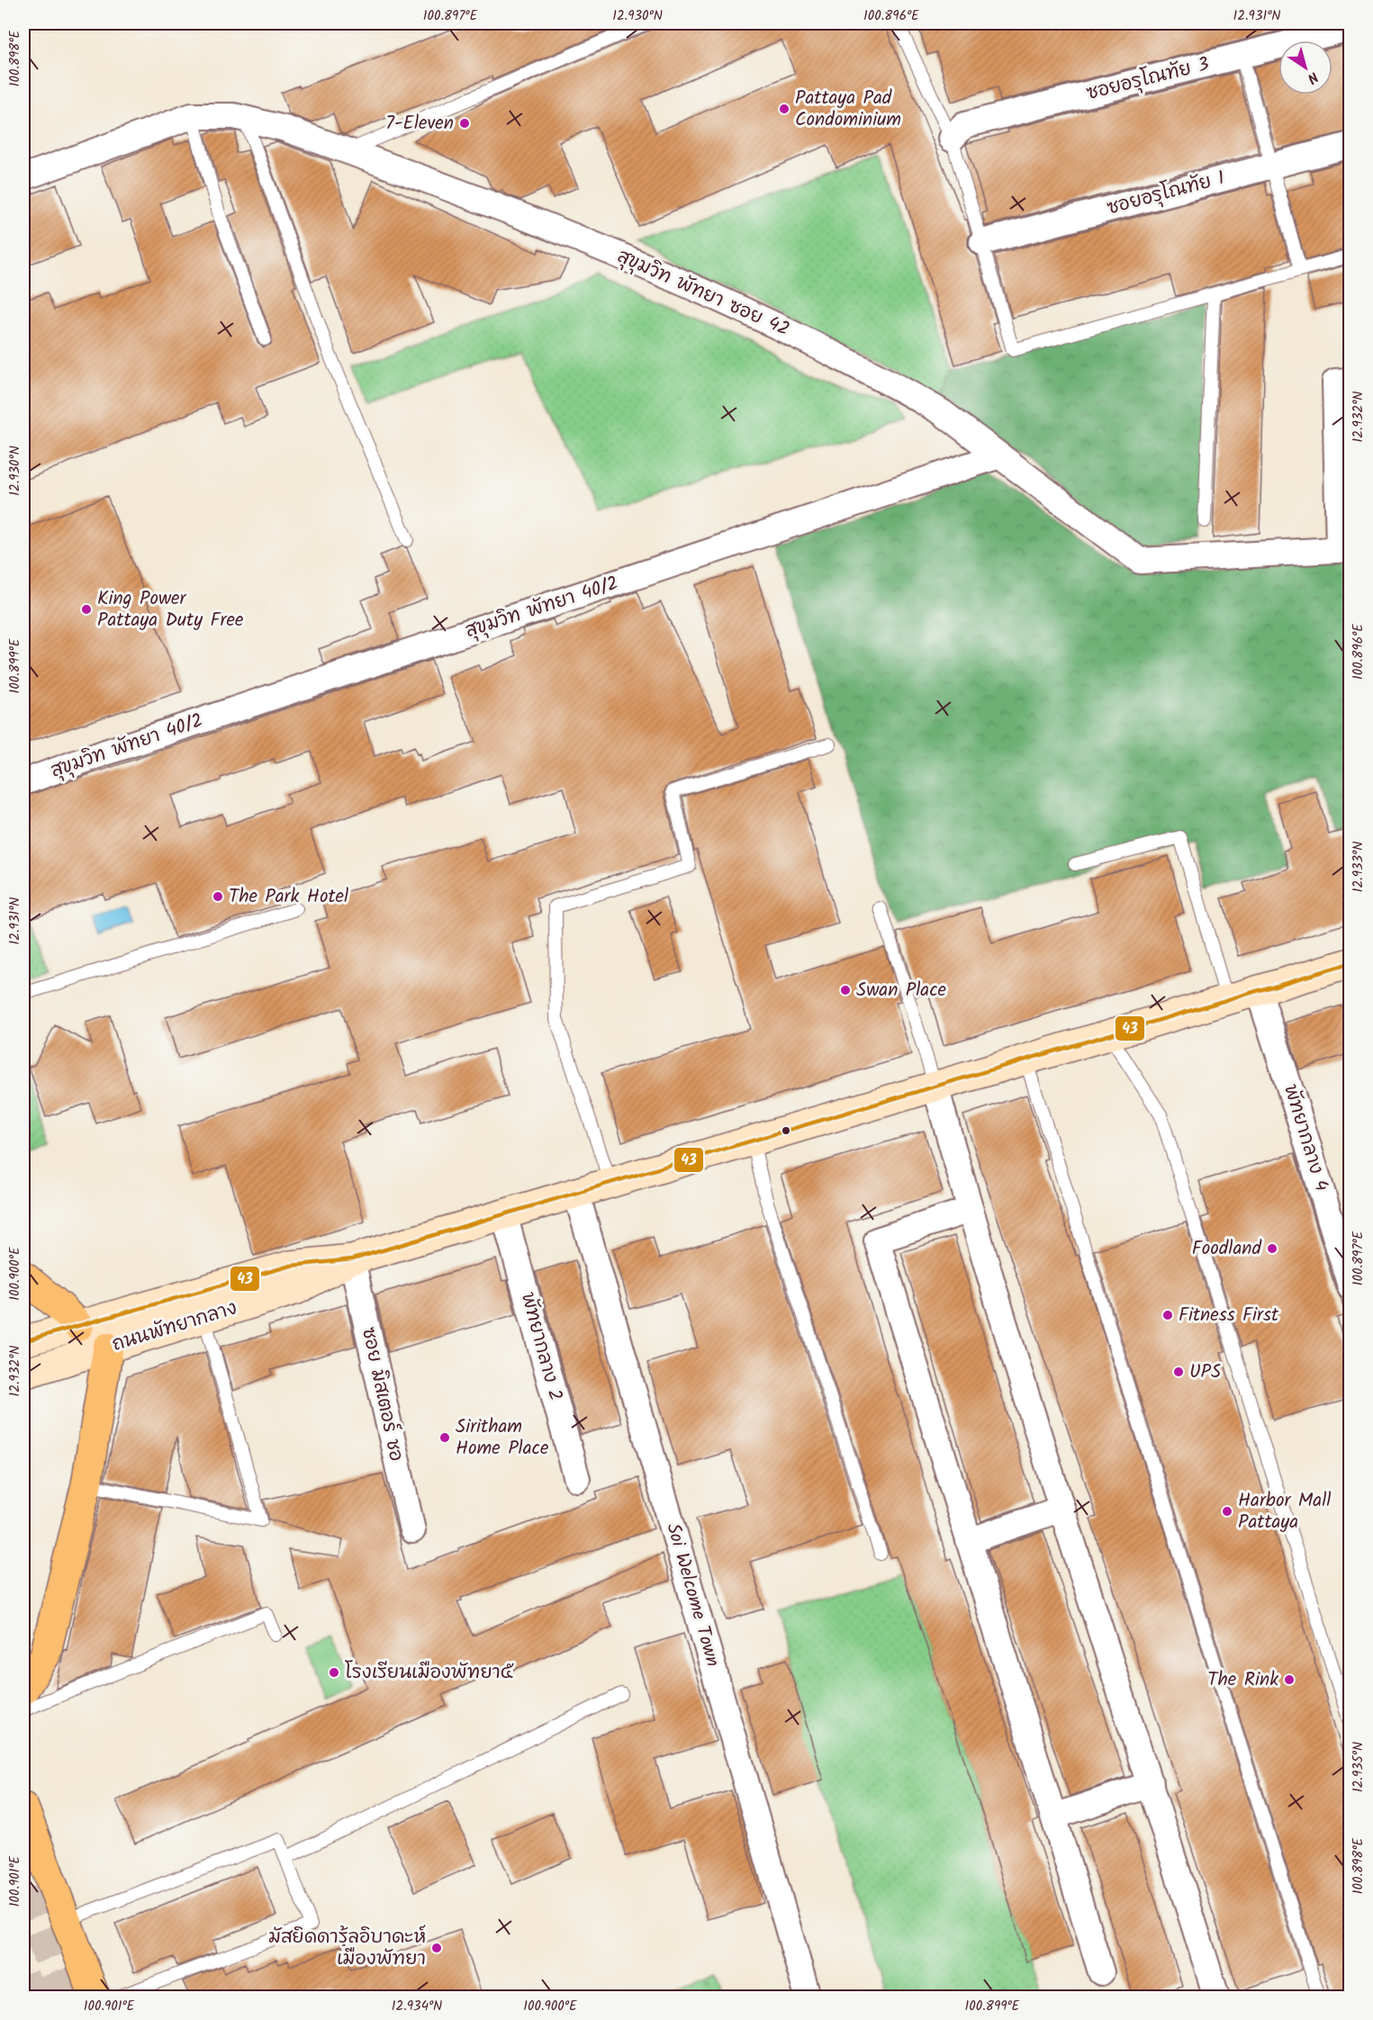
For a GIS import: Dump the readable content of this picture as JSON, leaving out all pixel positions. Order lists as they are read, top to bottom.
{
  "streets": {
    "main road": ["ถนนพัทยากลาง"],
    "street": [
      "ซอยอรุโณทัย 3",
      "ซอยอรุโณทัย 1",
      "สุขุมวิท พัทยา ซอย 42",
      "สุขุมวิท พัทยา 40/2",
      "พัทยากลาง 4",
      "พัทยากลาง 2",
      "ซอย มิสเตอร์ ชอ",
      "Soi Welcome Town"
    ]
  },
  "crossings": [
    ["สุขุมวิท พัทยา ซอย 42", "สุขุมวิท พัทยา 40/2"],
    ["พัทยากลาง 4", "ถนนพัทยากลาง"],
    ["ถนนพัทยากลาง", "พัทยากลาง 2"],
    ["ถนนพัทยากลาง", "ซอย มิสเตอร์ ชอ"],
    ["ถนนพัทยากลาง", "Soi Welcome Town"]
  ],
  "places": [
    "Pattaya Pad Condominium",
    "7-Eleven",
    "King Power Pattaya Duty Free",
    "The Park Hotel",
    "Swan Place",
    "Foodland",
    "Fitness First",
    "UPS",
    "Siritham Home Place",
    "Harbor Mall Pattaya",
    "โรงเรียนเมืองพัทยา๕",
    "The Rink",
    "มัสยิดดารุ้ลอิบาดะห์ เมืองพัทยา"
  ],
  "lines": ["transit line 43"],
  "north": "bottom right",
  "coordinates": [
    "100.897°E",
    "12.930°N",
    "100.896°E",
    "12.931°N",
    "100.898°E",
    "12.932°N",
    "100.899°E",
    "12.933°N",
    "100.900°E",
    "12.935°N",
    "100.901°E",
    "12.934°N"
  ]
}
